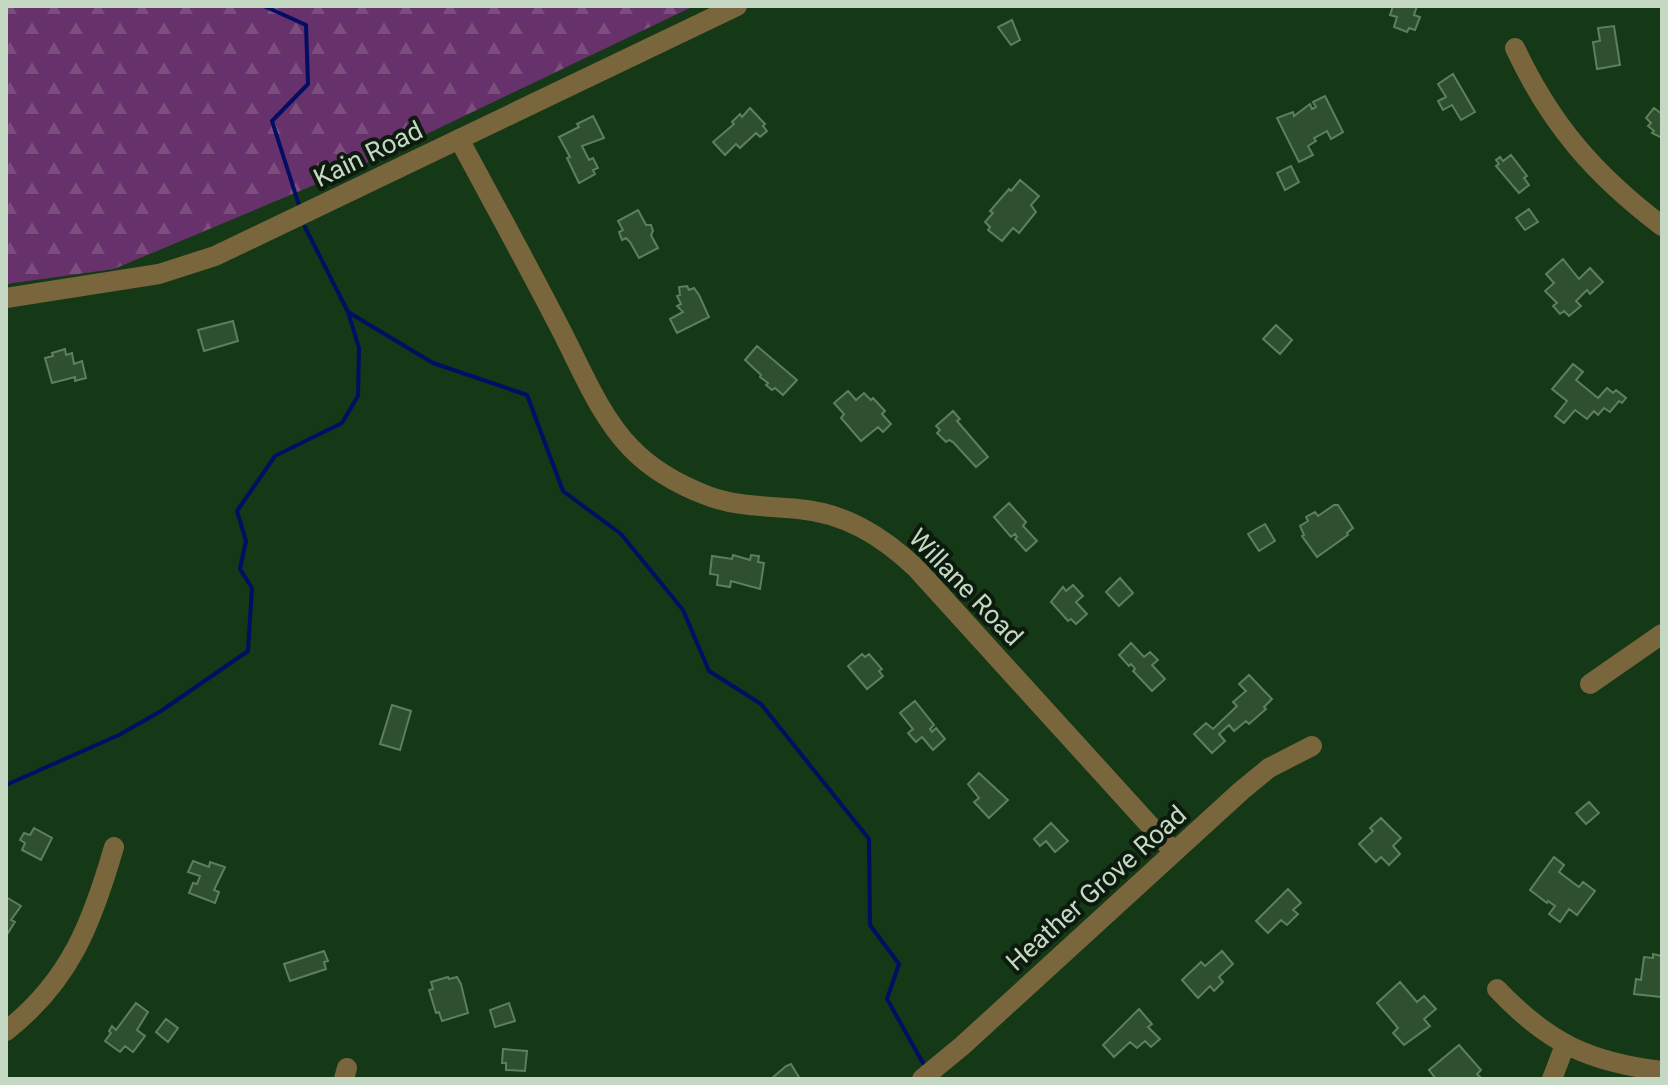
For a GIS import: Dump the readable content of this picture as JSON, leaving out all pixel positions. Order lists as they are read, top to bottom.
{
  "streets": {
    "street": ["Kain Road", "Willane Road", "Heather Grove Road"]
  },
  "crossings": [
    ["Kain Road", "Willane Road"],
    ["Willane Road", "Heather Grove Road"]
  ]
}
